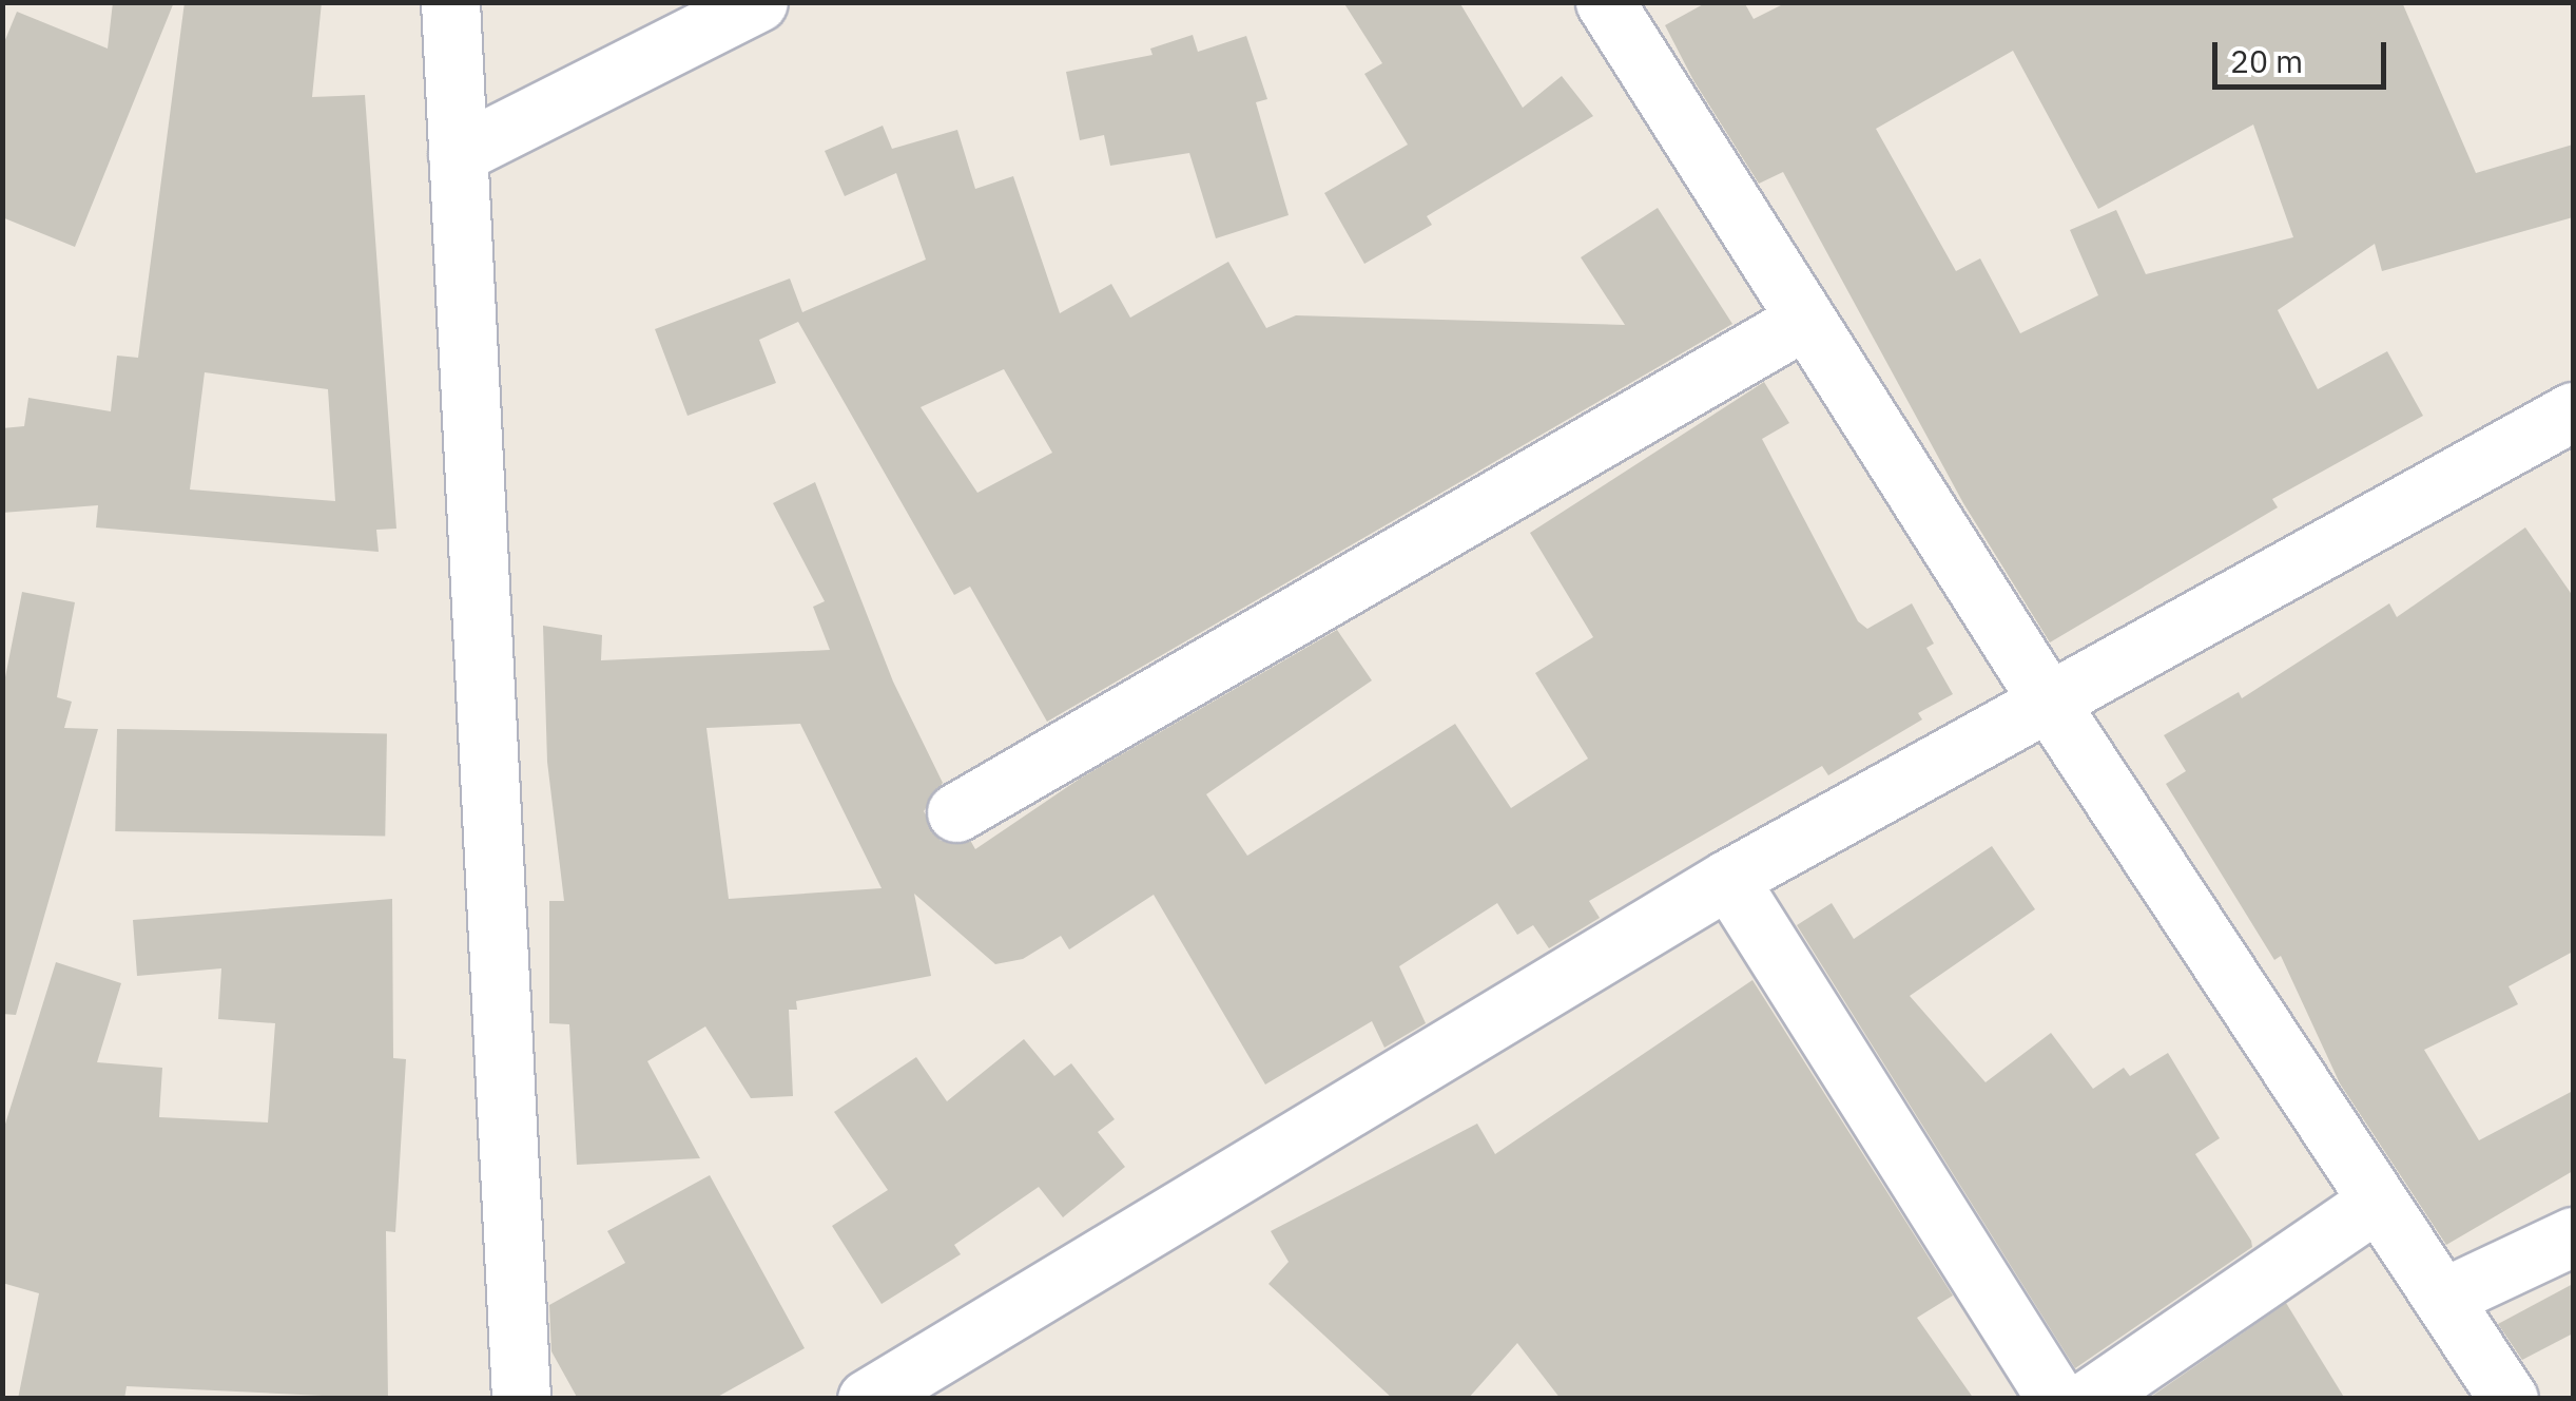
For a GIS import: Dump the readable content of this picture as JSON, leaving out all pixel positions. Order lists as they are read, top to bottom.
{
  "scale_bar": "20 m"
}
